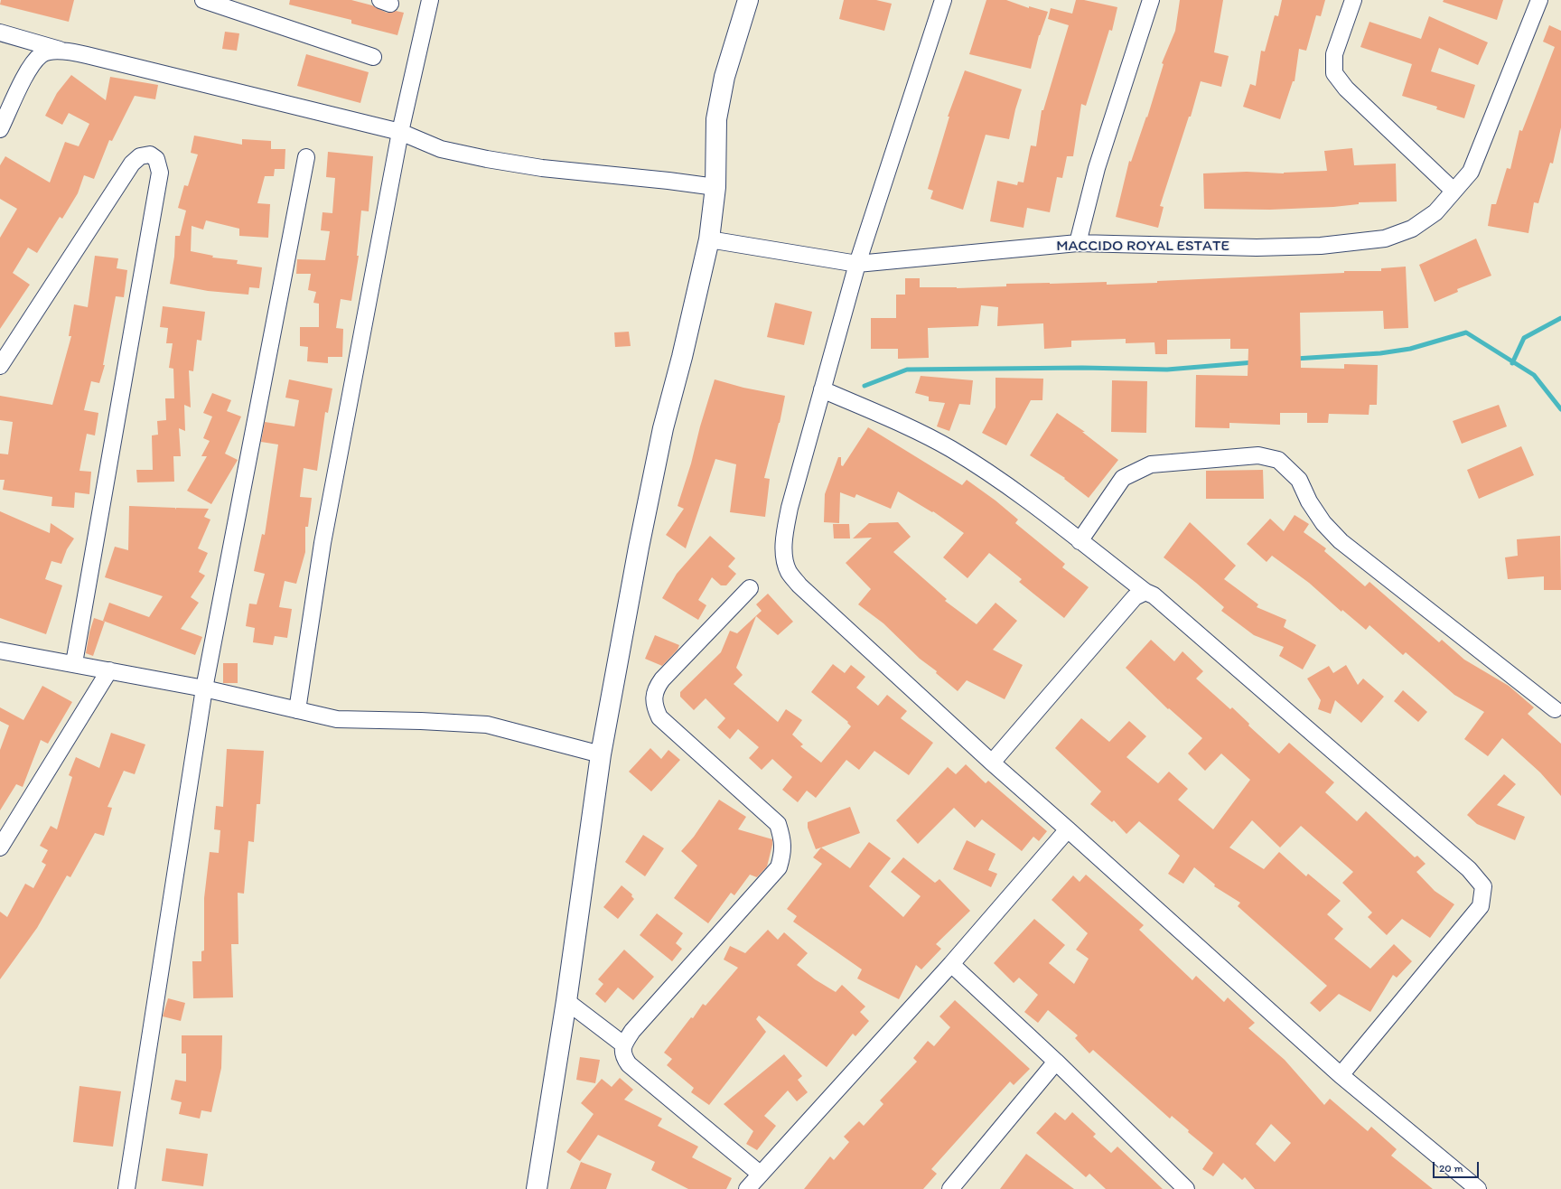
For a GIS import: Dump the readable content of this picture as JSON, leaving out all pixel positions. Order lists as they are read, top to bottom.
{
  "streets": {
    "street": ["MACCIDO ROYAL ESTATE"]
  },
  "scale_bar": "20 m"
}
